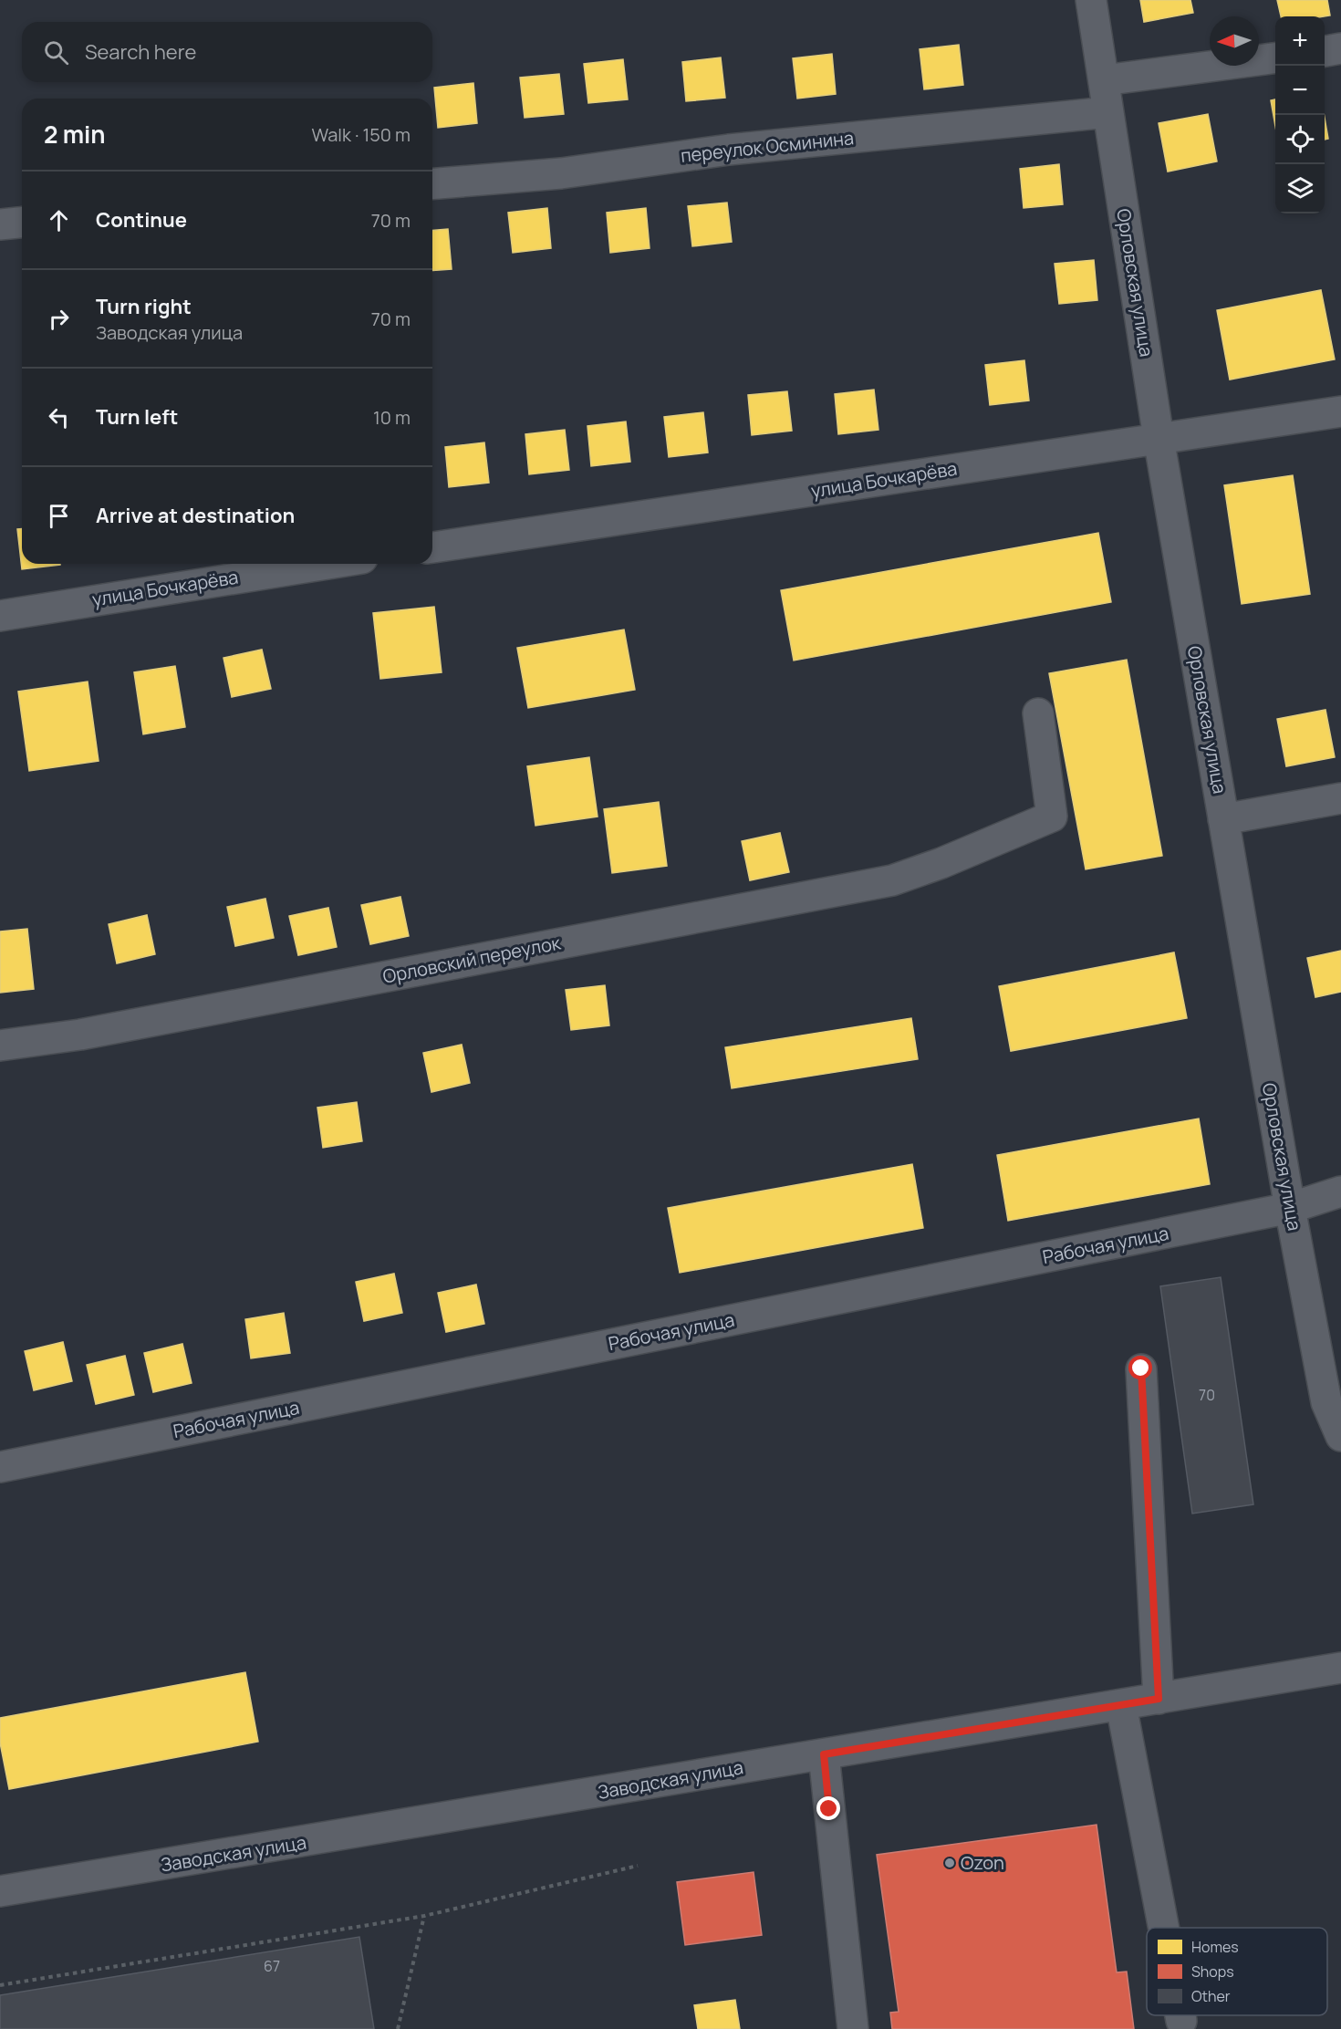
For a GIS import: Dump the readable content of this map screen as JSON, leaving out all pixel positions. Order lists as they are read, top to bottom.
{
  "streets": {
    "street": [
      "переулок Осминина",
      "Орловская улица",
      "улица Бочкарёва",
      "Орловский переулок",
      "Рабочая улица",
      "Заводская улица"
    ]
  },
  "crossings": [
    ["переулок Осминина", "Орловская улица"],
    ["Орловская улица", "улица Бочкарёва"],
    ["Орловская улица", "Рабочая улица"]
  ],
  "places": ["Ozon"],
  "house_numbers": ["70", "67"],
  "legend": ["Homes", "Shops", "Other"],
  "north": "left",
  "page": {
    "map_buttons": ["+", "−"],
    "search": "Search here",
    "heading": ["2 min", "Walk · 150 m"],
    "list": [
      ["Continue", "70 m"],
      ["Turn right", "Заводская улица", "70 m"],
      ["Turn left", "10 m"],
      "Arrive at destination"
    ]
  }
}
